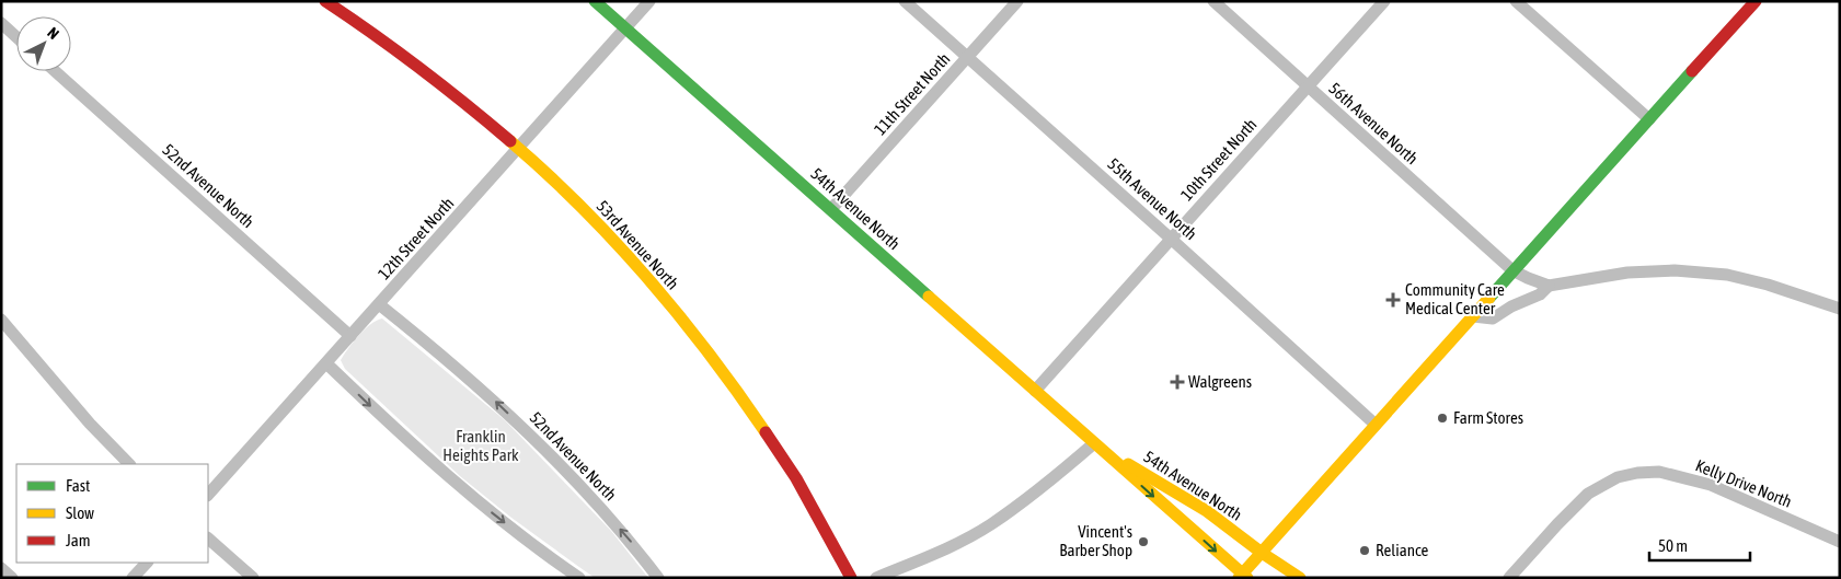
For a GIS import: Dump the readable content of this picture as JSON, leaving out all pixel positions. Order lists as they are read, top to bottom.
{
  "streets": {
    "main road": ["54th Avenue North", "53rd Avenue North"],
    "street": [
      "11th Street North",
      "56th Avenue North",
      "10th Street North",
      "52nd Avenue North",
      "55th Avenue North",
      "12th Street North",
      "Kelly Drive North"
    ]
  },
  "crossings": [
    ["11th Street North", "55th Avenue North"],
    ["11th Street North", "54th Avenue North"],
    ["56th Avenue North", "10th Street North"],
    ["10th Street North", "55th Avenue North"],
    ["10th Street North", "54th Avenue North"],
    ["52nd Avenue North", "12th Street North"],
    ["54th Avenue North", "12th Street North"],
    ["12th Street North", "53rd Avenue North"]
  ],
  "parks": ["Franklin Heights Park"],
  "places": {
    "health": ["Community Care Medical Center", "Walgreens"],
    "other": ["Farm Stores", "Vincent's Barber Shop", "Reliance"]
  },
  "legend": ["Fast", "Slow", "Jam"],
  "scale_bar": "50 m",
  "north": "top right"
}
